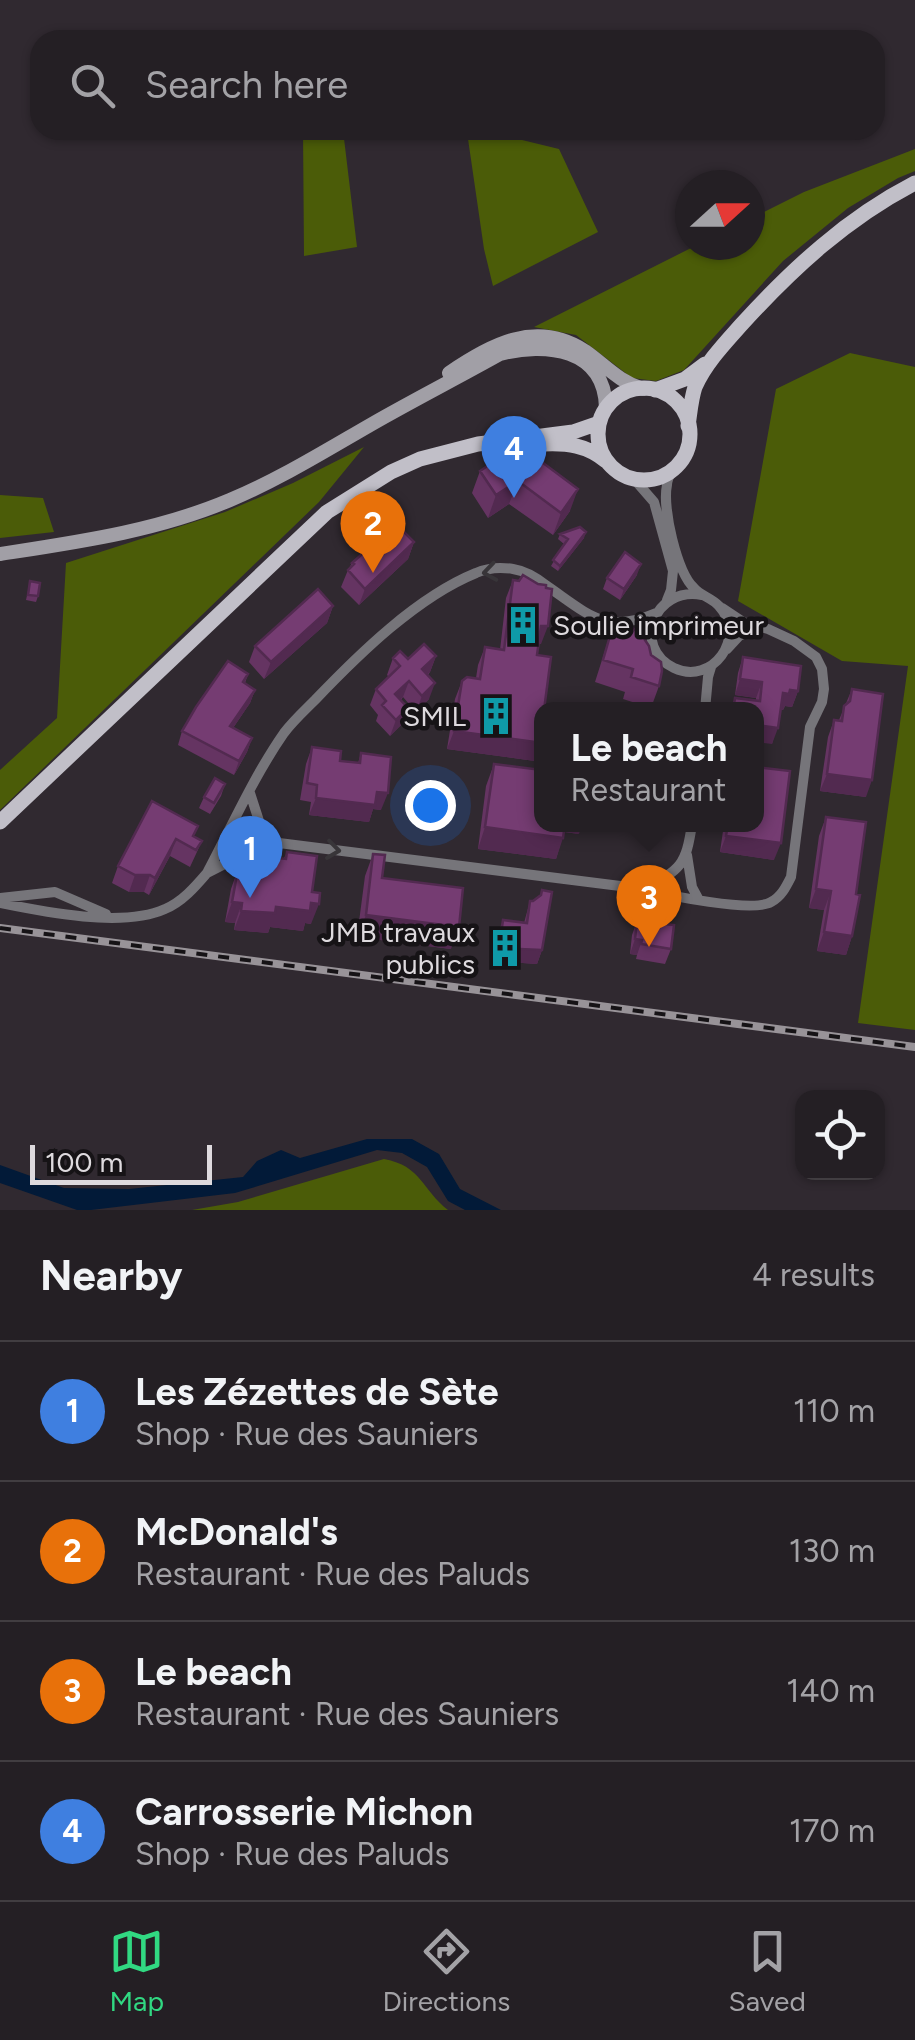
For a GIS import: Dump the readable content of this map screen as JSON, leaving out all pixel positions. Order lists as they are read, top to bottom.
{
  "places": {
    "building": ["Soulie imprimeur", "SMIL", "JMB travaux publics"]
  },
  "scale_bar": "100 m",
  "north": "right",
  "page": {
    "search": "Search here",
    "pins": [
      "4",
      "2",
      "1",
      "3"
    ],
    "popup": ["Le beach", "Restaurant"],
    "scale": "100 m",
    "heading": ["Nearby", "4 results"],
    "list": [
      {
        "mark": "1",
        "name": "Les Zézettes de Sète",
        "note": "Shop · Rue des Sauniers",
        "value": "110 m"
      },
      {
        "mark": "2",
        "name": "McDonald's",
        "note": "Restaurant · Rue des Paluds",
        "value": "130 m"
      },
      {
        "mark": "3",
        "name": "Le beach",
        "note": "Restaurant · Rue des Sauniers",
        "value": "140 m"
      },
      {
        "mark": "4",
        "name": "Carrosserie Michon",
        "note": "Shop · Rue des Paluds",
        "value": "170 m"
      }
    ],
    "nav": ["Map", "Directions", "Saved"]
  }
}
